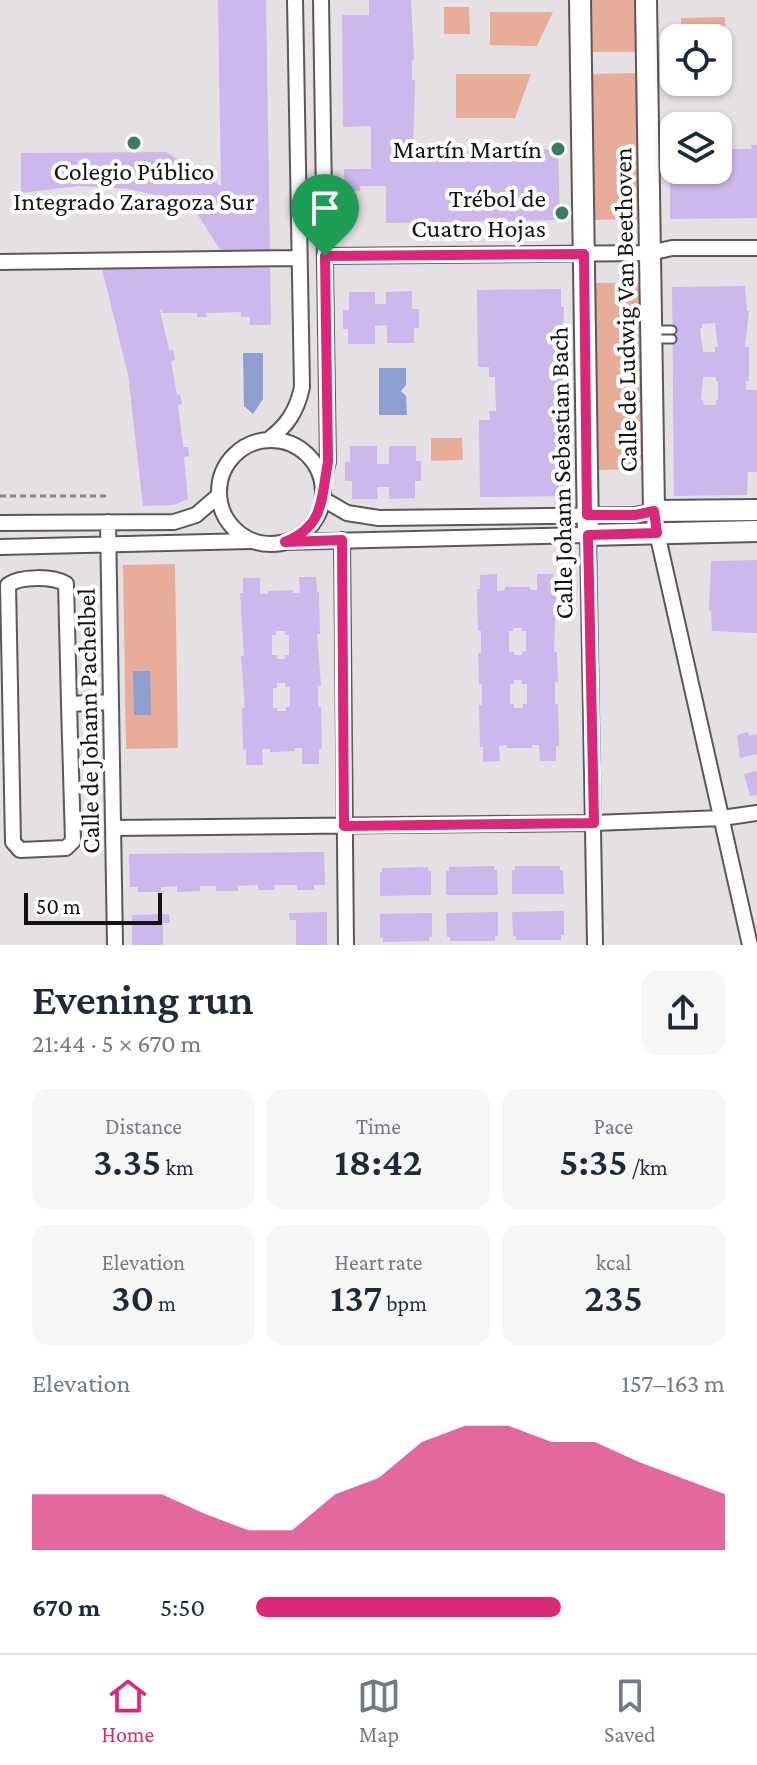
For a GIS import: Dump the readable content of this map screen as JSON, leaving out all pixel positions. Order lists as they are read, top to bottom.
{
  "streets": {
    "street": ["Calle de Ludwig Van Beethoven", "Calle Johann Sebastian Bach", "Calle de Johann Pachelbel"]
  },
  "places": ["Colegio Público Integrado Zaragoza Sur", "Martín Martín", "Trébol de Cuatro Hojas"],
  "scale_bar": "50 m",
  "page": {
    "scale": "50 m",
    "heading": ["Evening run", "21:44 · 5 × 670 m"],
    "stats": [
      ["Distance", "3.35 km"],
      ["Time", "18:42"],
      ["Pace", "5:35 /km"],
      ["Elevation", "30 m"],
      ["Heart rate", "137 bpm"],
      ["kcal", "235"]
    ],
    "chart": ["Elevation", "157–163 m"],
    "list": [
      {
        "name": "670 m",
        "note": "5:50"
      }
    ],
    "tabs": ["Home", "Map", "Saved"]
  }
}
